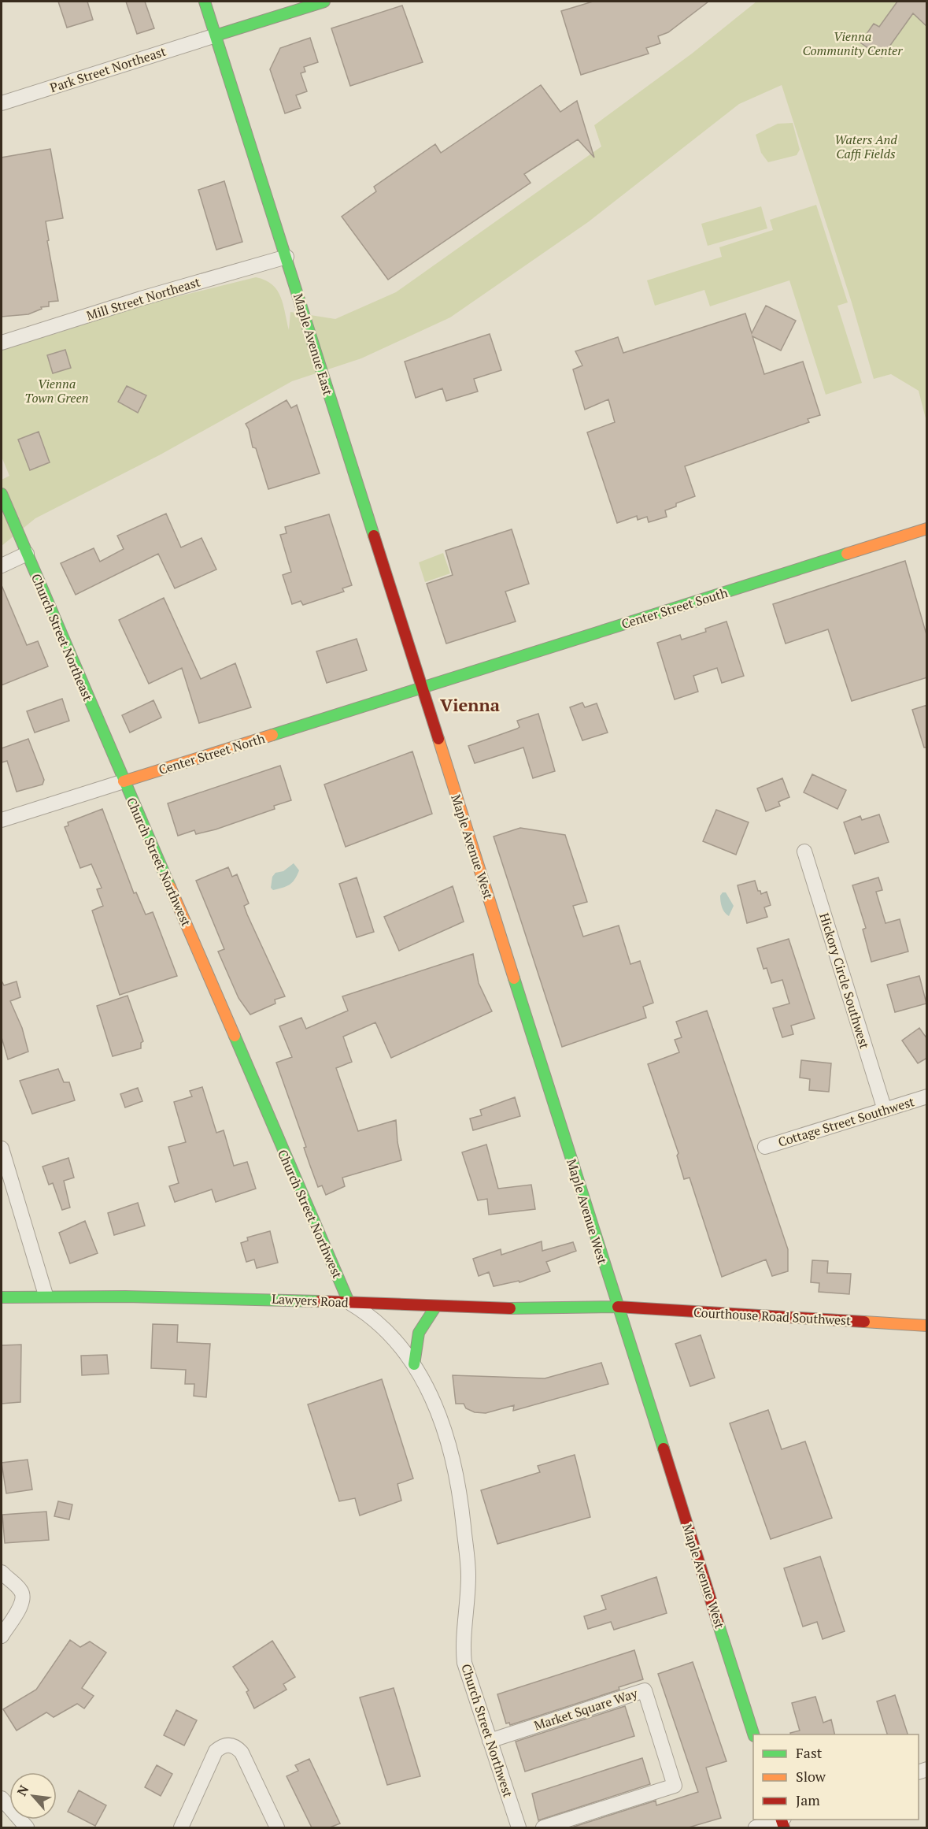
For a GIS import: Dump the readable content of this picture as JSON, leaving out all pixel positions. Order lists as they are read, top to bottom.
{
  "streets": {
    "main road": [
      "Maple Avenue East",
      "Center Street South",
      "Church Street Northeast",
      "Center Street North",
      "Maple Avenue West",
      "Church Street Northwest",
      "Lawyers Road",
      "Courthouse Road Southwest"
    ],
    "street": [
      "Park Street Northeast",
      "Mill Street Northeast",
      "Hickory Circle Southwest",
      "Cottage Street Southwest",
      "Market Square Way"
    ]
  },
  "crossings": [
    ["Park Street Northeast", "Maple Avenue East"],
    ["Mill Street Northeast", "Maple Avenue East"],
    ["Maple Avenue East", "Center Street South"],
    ["Maple Avenue East", "Center Street North"],
    ["Maple Avenue East", "Maple Avenue West"],
    ["Center Street South", "Center Street North"],
    ["Center Street South", "Maple Avenue West"],
    ["Church Street Northeast", "Center Street North"],
    ["Church Street Northeast", "Church Street Northwest"],
    ["Center Street North", "Maple Avenue West"],
    ["Center Street North", "Church Street Northwest"],
    ["Maple Avenue West", "Lawyers Road"],
    ["Maple Avenue West", "Courthouse Road Southwest"],
    ["Church Street Northwest", "Lawyers Road"],
    ["Church Street Northwest", "Market Square Way"],
    ["Hickory Circle Southwest", "Cottage Street Southwest"],
    ["Lawyers Road", "Courthouse Road Southwest"]
  ],
  "districts": ["Vienna"],
  "parks": ["Vienna Community Center", "Waters And Caffi Fields", "Vienna Town Green"],
  "legend": ["Fast", "Slow", "Jam"],
  "north": "top left"
}
